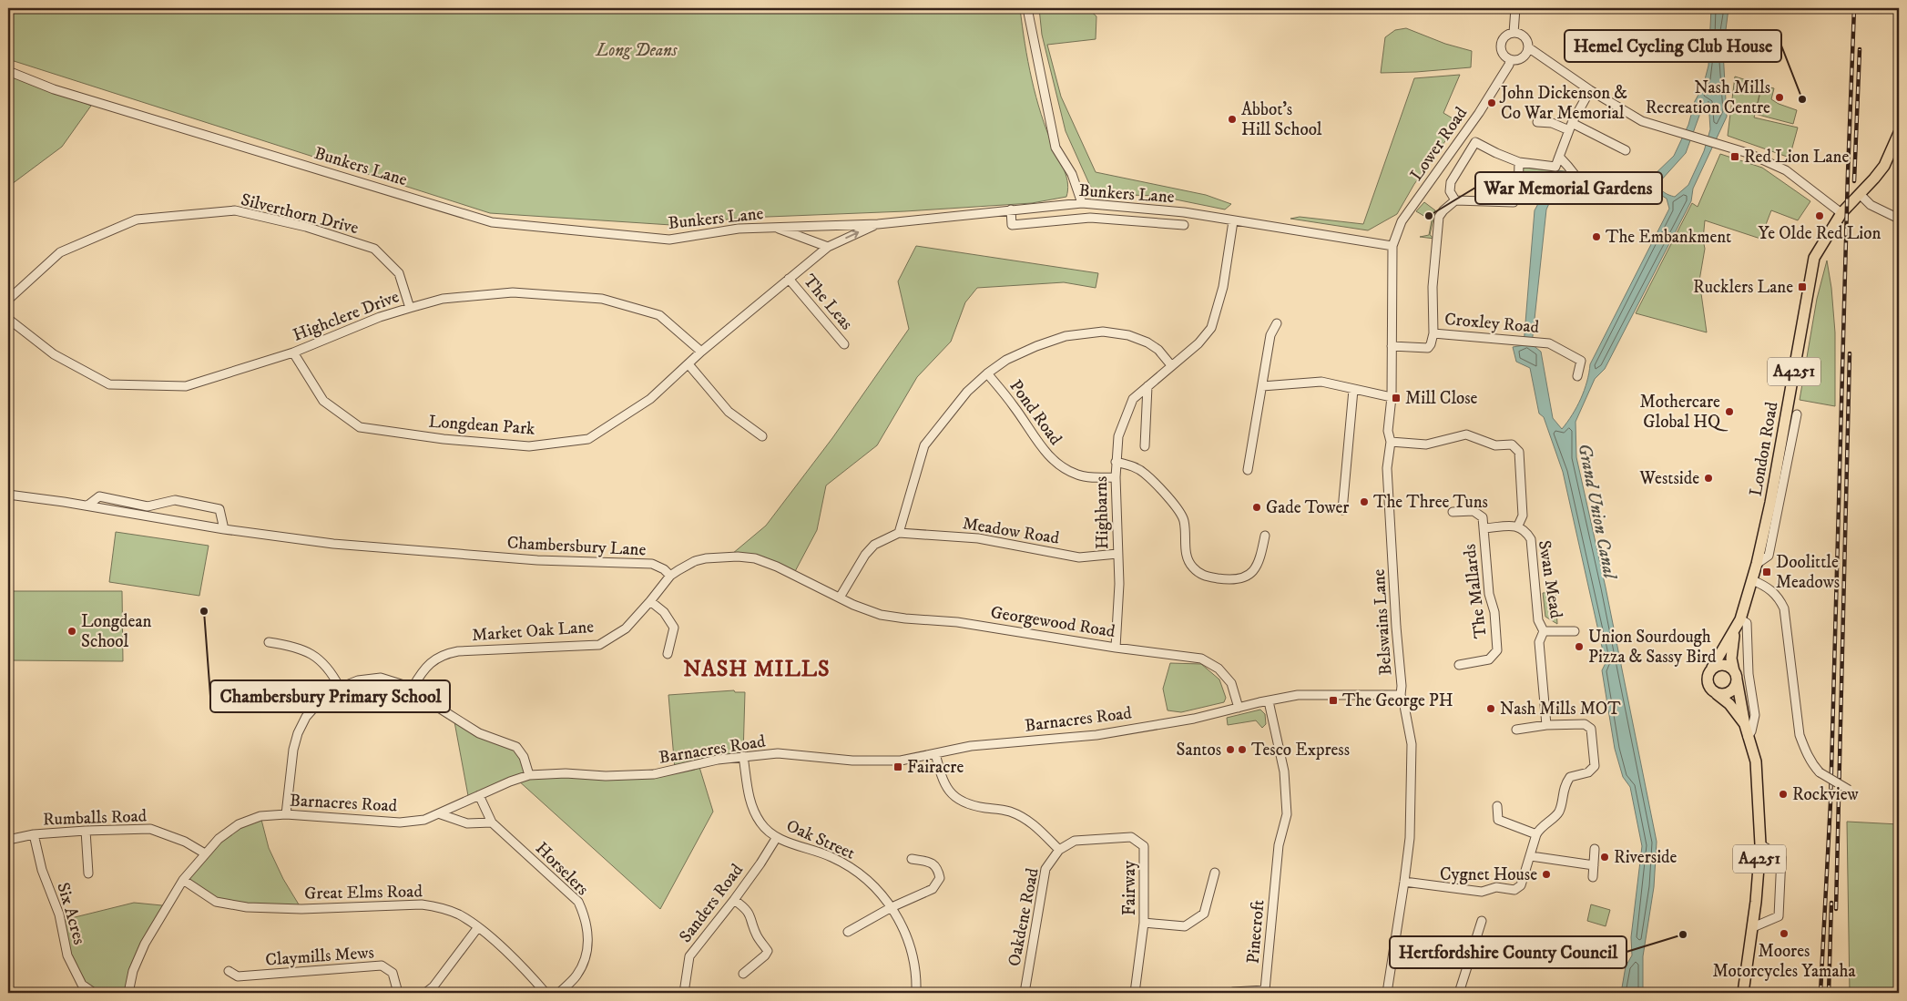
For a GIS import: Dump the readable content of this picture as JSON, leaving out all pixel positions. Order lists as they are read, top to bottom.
{
  "streets": {
    "main road": ["A4251", "London Road"],
    "street": [
      "Lower Road",
      "Bunkers Lane",
      "Silverthorn Drive",
      "The Leas",
      "Highclere Drive",
      "Croxley Road",
      "Pond Road",
      "Longdean Park",
      "Highbarns",
      "Meadow Road",
      "Chambersbury Lane",
      "Swan Mead",
      "The Mallards",
      "Georgewood Road",
      "Belswains Lane",
      "Market Oak Lane",
      "Barnacres Road",
      "Rumballs Road",
      "Oak Street",
      "Horselers",
      "Fairway",
      "Great Elms Road",
      "Sanders Road",
      "Six Acres",
      "Oakdene Road",
      "Pinecroft",
      "Claymills Mews"
    ]
  },
  "crossings": [
    ["Lower Road", "Bunkers Lane"],
    ["Lower Road", "Belswains Lane"],
    ["Bunkers Lane", "Longdean Park"],
    ["Bunkers Lane", "Belswains Lane"],
    ["Silverthorn Drive", "Highclere Drive"],
    ["The Leas", "Longdean Park"],
    ["Highclere Drive", "Longdean Park"],
    ["A4251", "London Road"],
    ["Pond Road", "Highbarns"],
    ["Highbarns", "Meadow Road"],
    ["Highbarns", "Georgewood Road"],
    ["Chambersbury Lane", "Market Oak Lane"],
    ["Georgewood Road", "Barnacres Road"],
    ["Belswains Lane", "Barnacres Road"],
    ["Barnacres Road", "Rumballs Road"],
    ["Barnacres Road", "Oak Street"],
    ["Barnacres Road", "Horselers"],
    ["Barnacres Road", "Great Elms Road"],
    ["Barnacres Road", "Pinecroft"],
    ["Rumballs Road", "Six Acres"],
    ["Oak Street", "Sanders Road"],
    ["Fairway", "Oakdene Road"]
  ],
  "districts": ["NASH MILLS"],
  "water": ["Grand Union Canal"],
  "parks": ["Long Deans"],
  "places": {
    "other": [
      "Nash Mills Recreation Centre",
      "Hemel Cycling Club House",
      "John Dickenson & Co War Memorial",
      "Abbot's Hill School",
      "War Memorial Gardens",
      "Ye Olde Red Lion",
      "The Embankment",
      "Mothercare Global HQ",
      "Westside",
      "The Three Tuns",
      "Gade Tower",
      "Chambersbury Primary School",
      "Longdean School",
      "Union Sourdough Pizza & Sassy Bird",
      "Nash Mills MOT",
      "Santos",
      "Tesco Express",
      "Rockview",
      "Riverside",
      "Cygnet House",
      "Moores Motorcycles Yamaha",
      "Hertfordshire County Council"
    ],
    "transit": [
      "Red Lion Lane",
      "Rucklers Lane",
      "Mill Close",
      "Doolittle Meadows",
      "The George PH",
      "Fairacre"
    ]
  }
}
